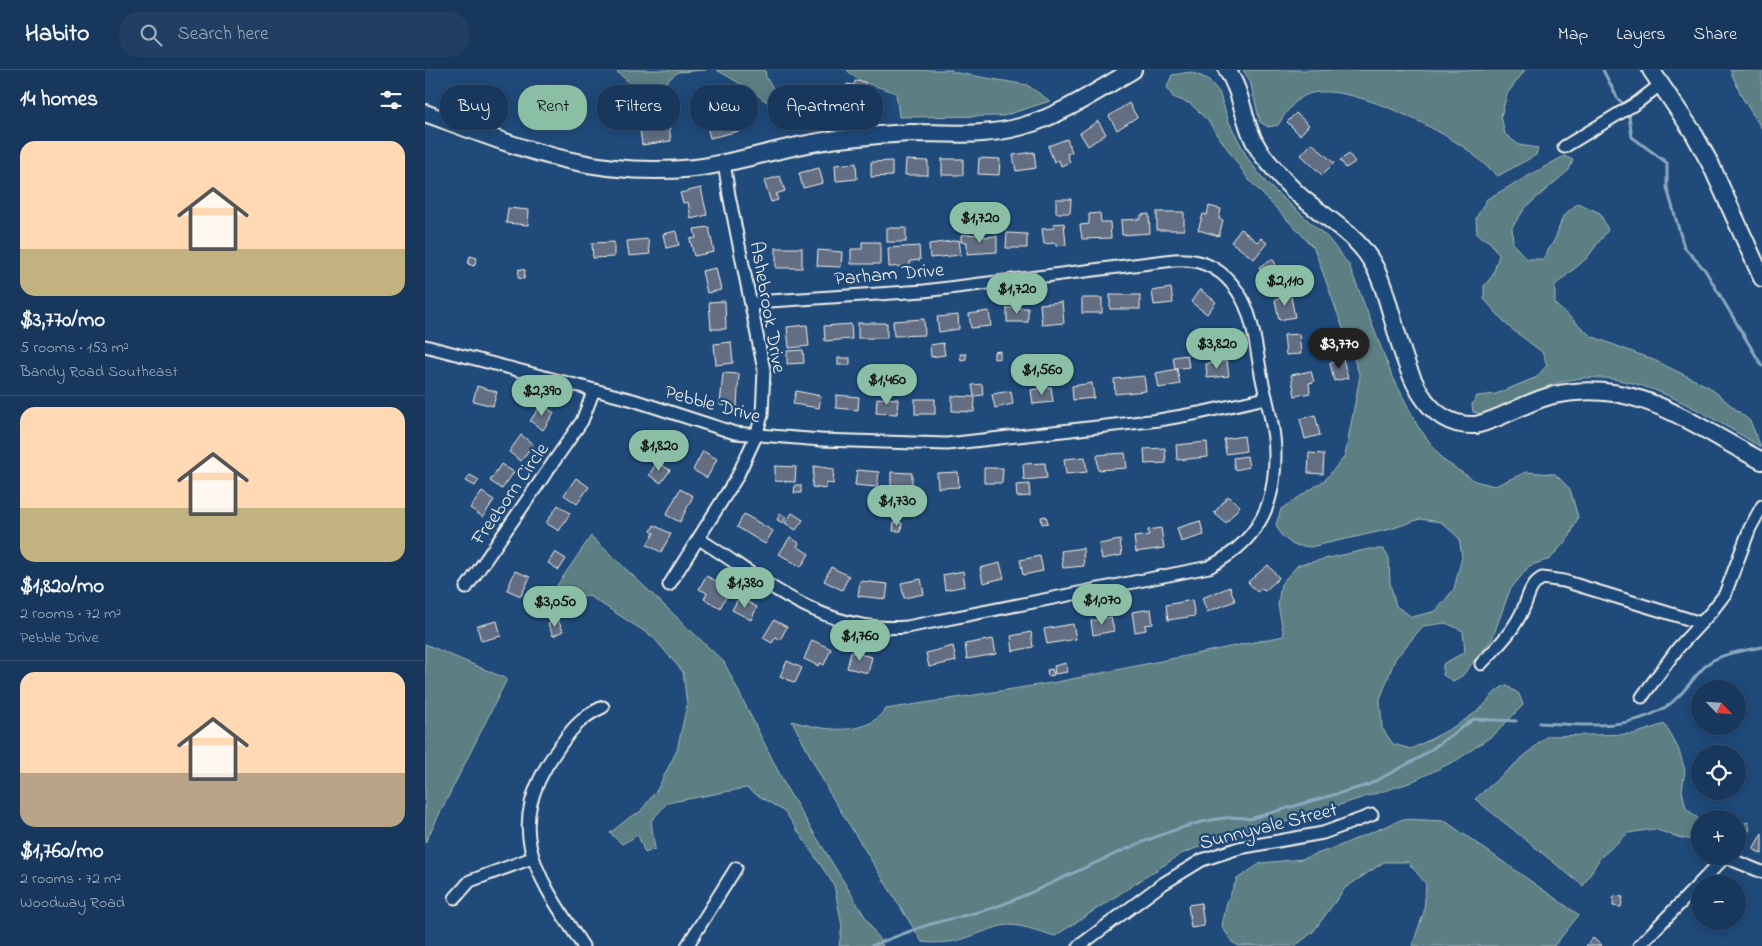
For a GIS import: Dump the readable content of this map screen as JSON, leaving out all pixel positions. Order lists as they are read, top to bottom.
{
  "streets": {
    "street": [
      "Parham Drive",
      "Ashebrook Drive",
      "Pebble Drive",
      "Freeborn Circle",
      "Sunnyvale Street"
    ]
  },
  "crossings": [
    ["Parham Drive", "Ashebrook Drive"],
    ["Parham Drive", "Pebble Drive"],
    ["Ashebrook Drive", "Pebble Drive"],
    ["Pebble Drive", "Freeborn Circle"]
  ],
  "north": "bottom right",
  "page": {
    "header": "Habito",
    "search": "Search here",
    "nav": ["Map", "Layers", "Share"],
    "heading": "14 homes",
    "chip": [
      "Buy",
      "Rent",
      "Filters",
      "New",
      "Apartment"
    ],
    "list": [
      {
        "name": "$3,770/mo",
        "note": "5 rooms · 153 m² · Bandy Road Southeast"
      },
      {
        "name": "$1,820/mo",
        "note": "2 rooms · 72 m² · Pebble Drive"
      },
      {
        "name": "$1,760/mo",
        "note": "2 rooms · 72 m² · Woodway Road"
      }
    ],
    "price": [
      "$1,720",
      "$2,110",
      "$1,720",
      "$3,820",
      "$3,770",
      "$1,560",
      "$1,460",
      "$2,390",
      "$1,820",
      "$1,730",
      "$1,380",
      "$1,070",
      "$3,050",
      "$1,760"
    ],
    "map_buttons": ["+", "−"]
  }
}
